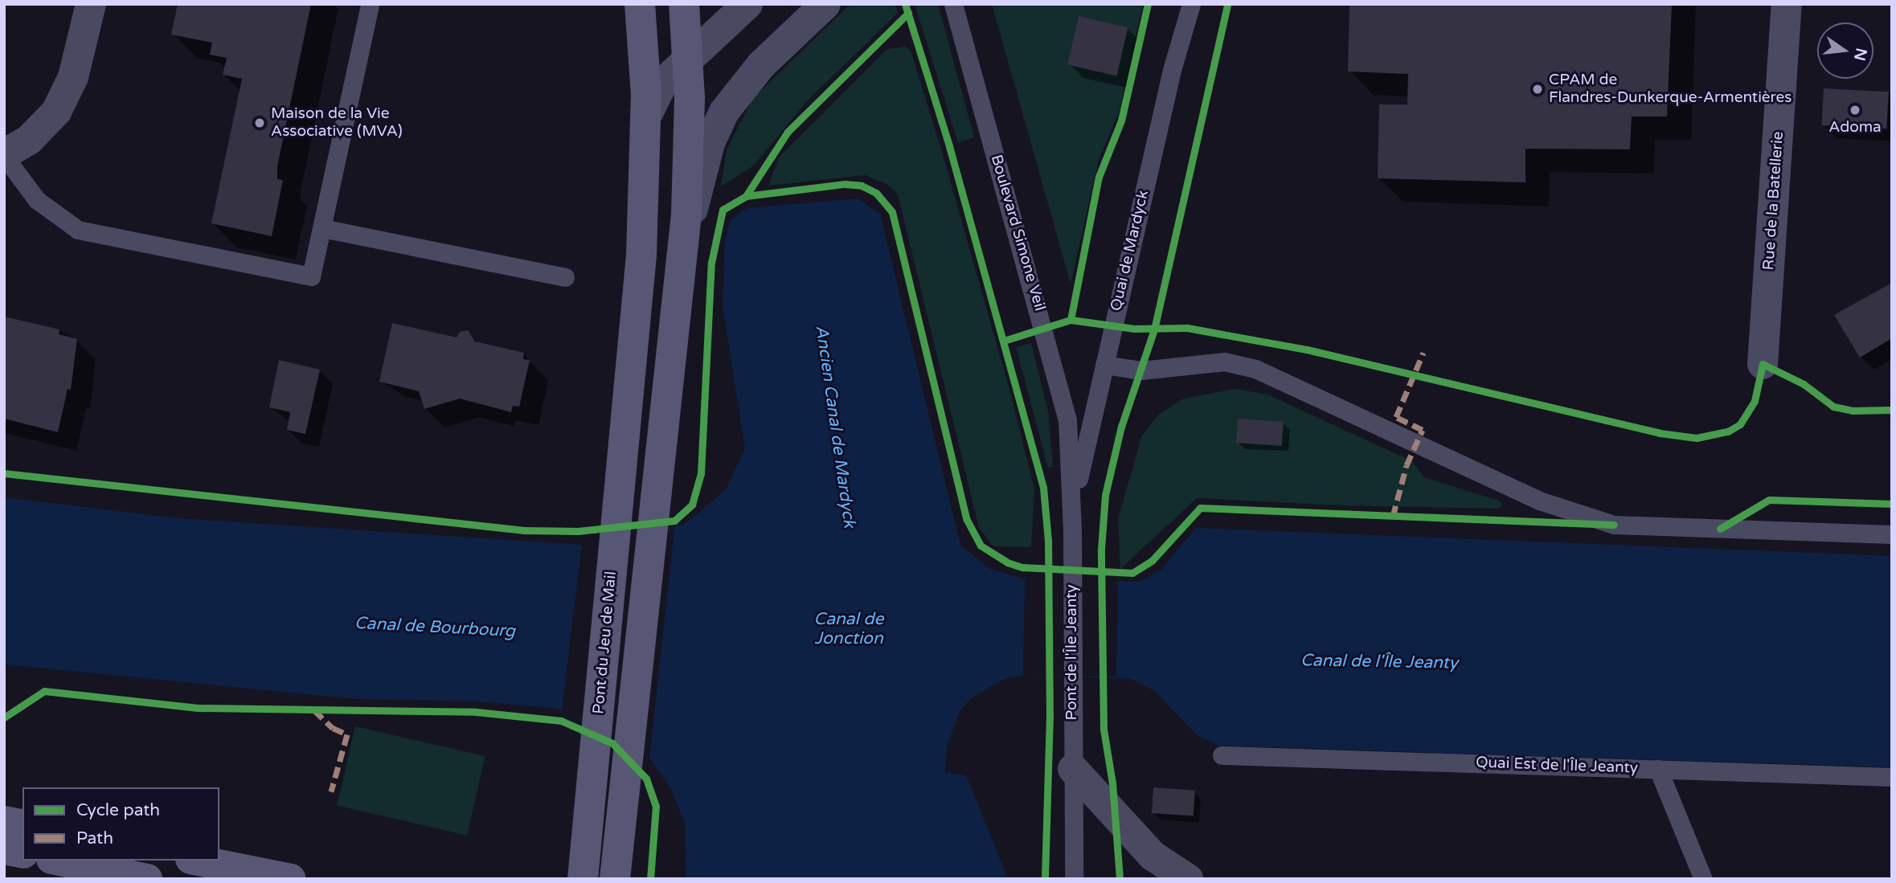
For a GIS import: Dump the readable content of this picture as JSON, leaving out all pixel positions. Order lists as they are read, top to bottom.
{
  "streets": {
    "main road": ["Pont du Jeu de Mail"],
    "street": ["Rue de la Batellerie"],
    "lane": [
      "Boulevard Simone Veil",
      "Quai de Mardyck",
      "Pont de l'Île Jeanty",
      "Quai Est de l'Île Jeanty"
    ]
  },
  "crossings": [
    ["Boulevard Simone Veil", "Quai de Mardyck"],
    ["Boulevard Simone Veil", "Pont de l'Île Jeanty"],
    ["Quai de Mardyck", "Pont de l'Île Jeanty"]
  ],
  "water": [
    "Ancien Canal de Mardyck",
    "Canal de Jonction",
    "Canal de Bourbourg",
    "Canal de l'Île Jeanty"
  ],
  "places": ["CPAM de Flandres-Dunkerque-Armentières", "Adoma", "Maison de la Vie Associative (MVA)"],
  "legend": ["Cycle path", "Path"],
  "north": "right"
}
